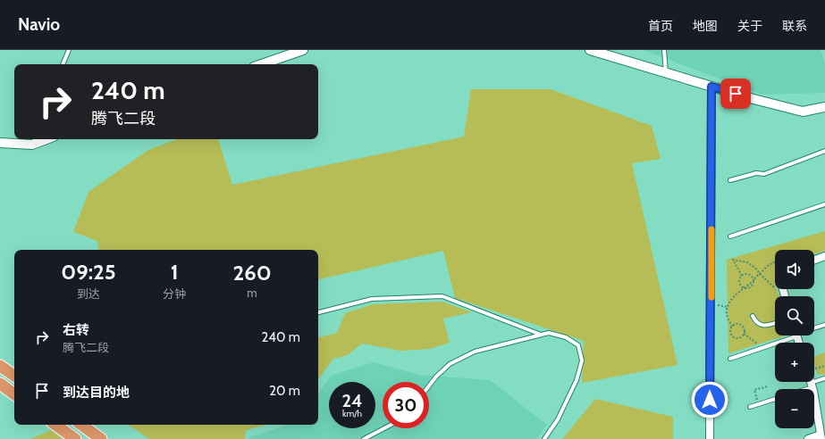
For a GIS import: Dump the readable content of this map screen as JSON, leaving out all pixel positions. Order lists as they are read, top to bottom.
{
  "page": {
    "header": "Navio",
    "nav": [
      "首页",
      "地图",
      "关于",
      "联系"
    ],
    "turn": ["240 m", "腾飞二段"],
    "map_buttons": ["+", "−"],
    "eta": [
      "09:25",
      "到达",
      "1",
      "分钟",
      "260",
      "m"
    ],
    "list": [
      {
        "name": "右转",
        "note": "腾飞二段",
        "value": "240 m"
      },
      {
        "name": "到达目的地",
        "value": "20 m"
      }
    ],
    "speed": "24 km/h",
    "limit": "30"
  }
}
